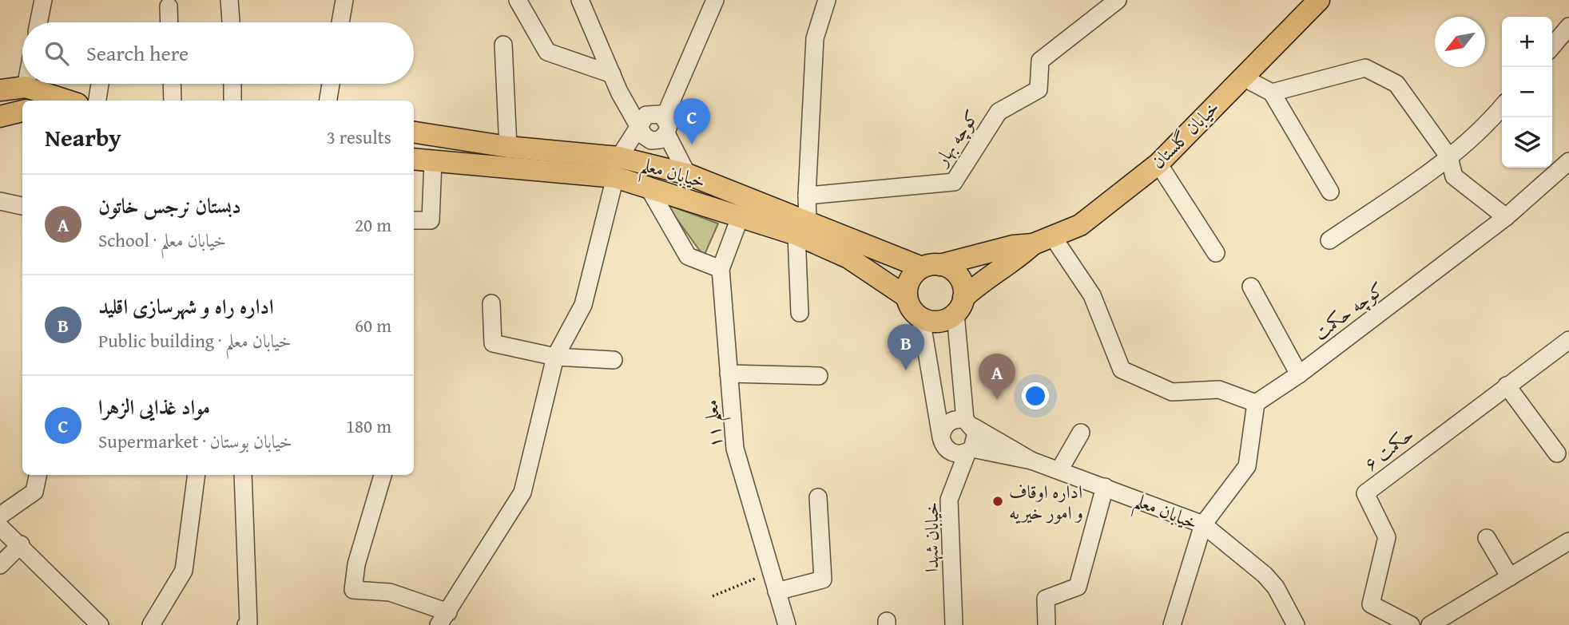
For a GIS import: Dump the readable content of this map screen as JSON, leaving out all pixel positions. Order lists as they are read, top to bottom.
{
  "streets": {
    "main road": ["خیابان گلستان", "خیابان معلم"],
    "street": [
      "کوچه بهار",
      "کوچه حکمت",
      "معلم ۱۱",
      "حکمت ۶",
      "خیابان شهدا"
    ]
  },
  "crossings": [
    ["خیابان معلم", "معلم ۱۱"],
    ["خیابان معلم", "خیابان شهدا"]
  ],
  "places": ["اداره اوقاف و امور خیریه"],
  "north": "bottom left",
  "page": {
    "map_buttons": ["+", "−"],
    "search": "Search here",
    "pins": ["C", "B", "A"],
    "heading": ["Nearby", "3 results"],
    "list": [
      {
        "mark": "A",
        "name": "دبستان نرجس خاتون",
        "note": "School · خیابان معلم",
        "value": "20 m"
      },
      {
        "mark": "B",
        "name": "اداره راه و شهرسازی اقلید",
        "note": "Public building · خیابان معلم",
        "value": "60 m"
      },
      {
        "mark": "C",
        "name": "مواد غذایی الزهرا",
        "note": "Supermarket · خیابان بوستان",
        "value": "180 m"
      }
    ]
  }
}
